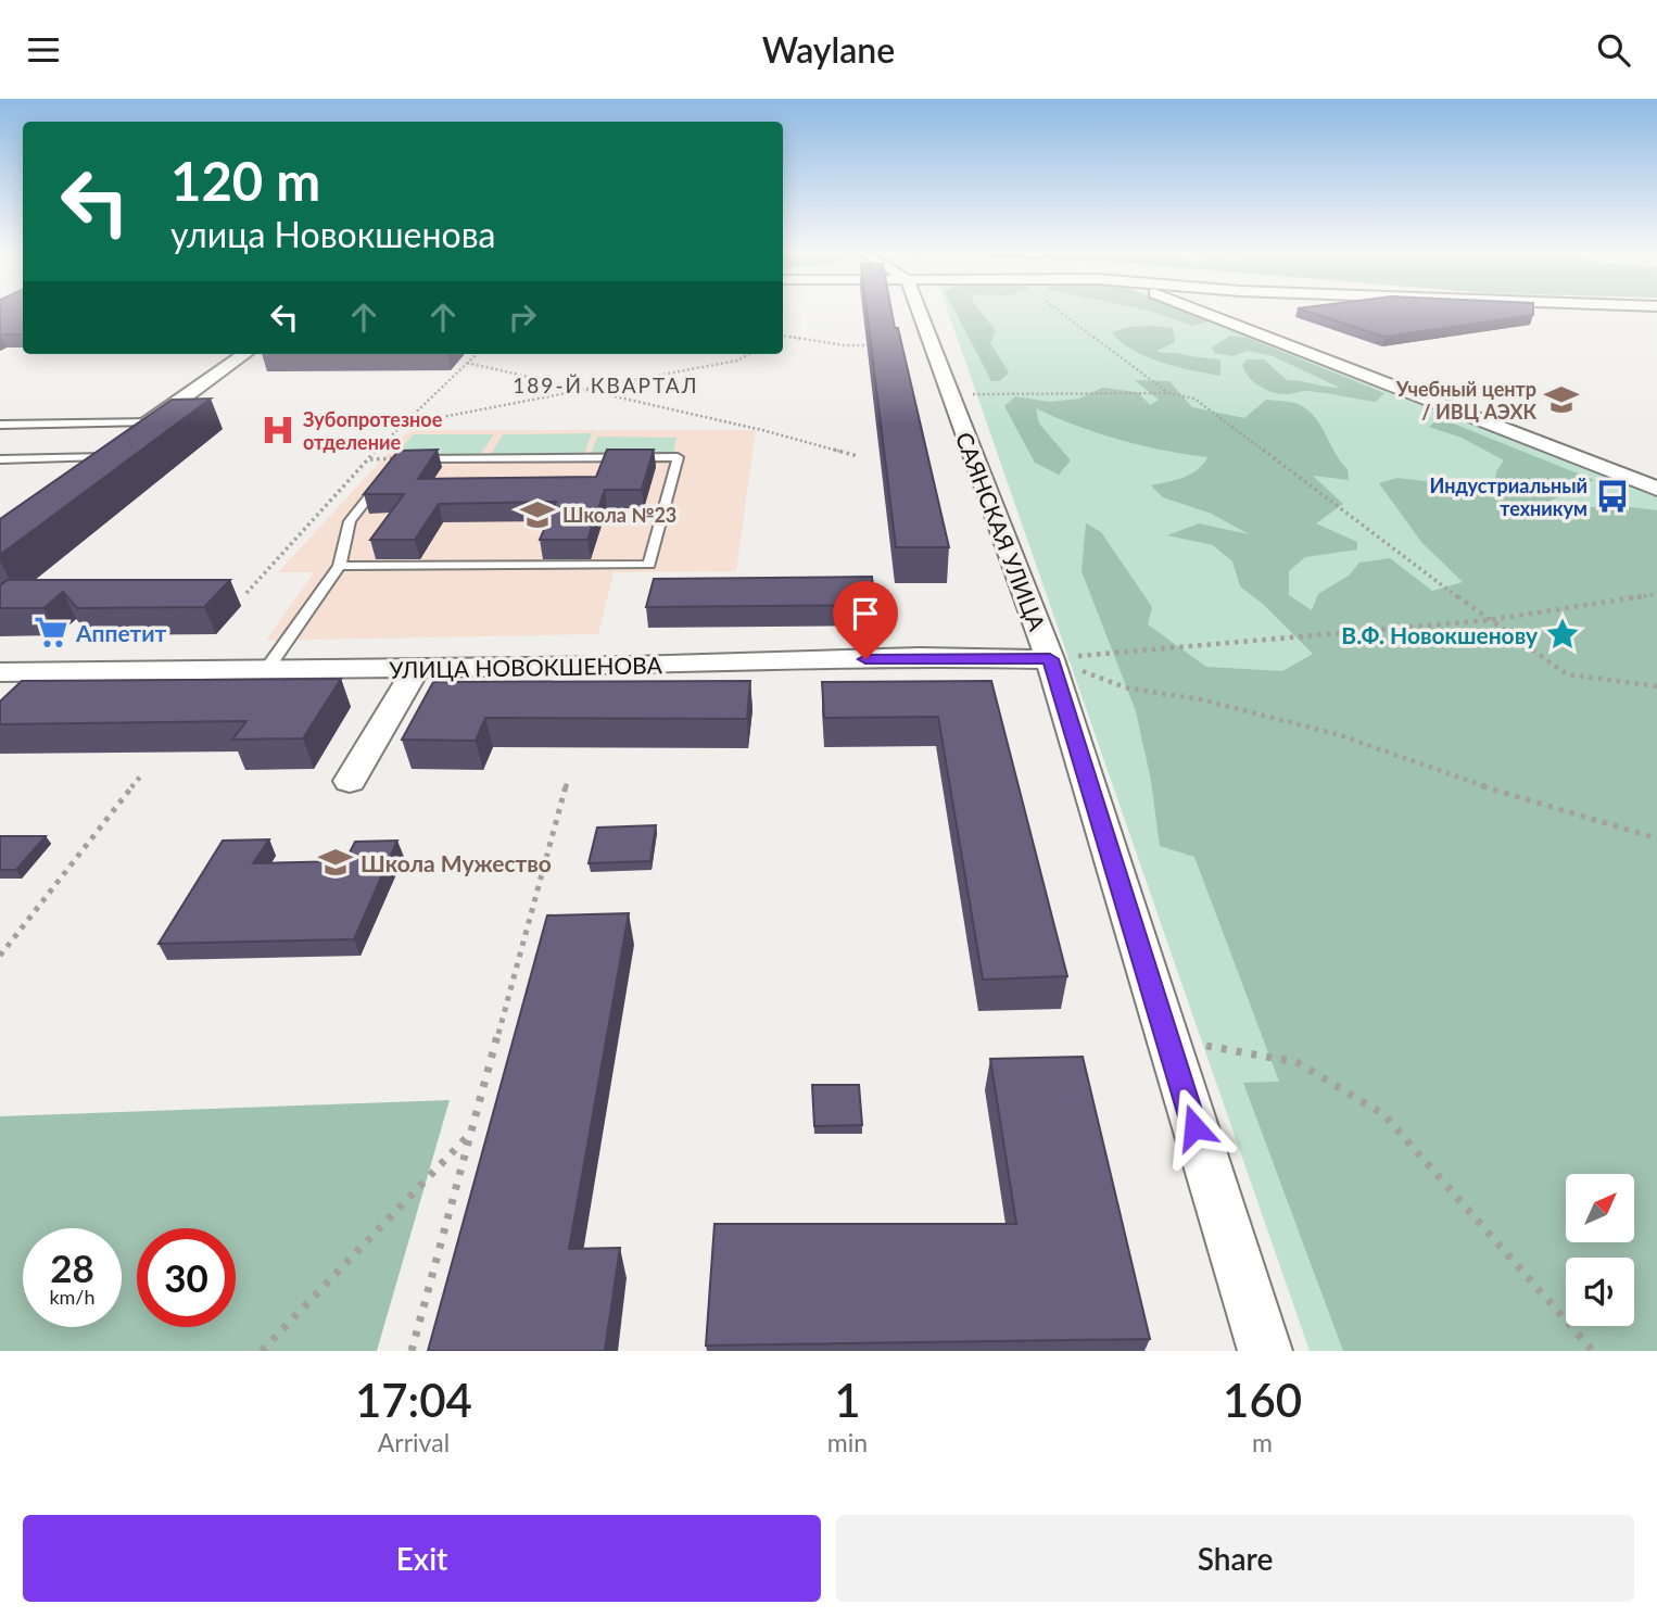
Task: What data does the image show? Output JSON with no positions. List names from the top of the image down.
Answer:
{
  "streets": {
    "street": ["САЯНСКАЯ УЛИЦА", "УЛИЦА НОВОКШЕНОВА"]
  },
  "crossings": [
    ["САЯНСКАЯ УЛИЦА", "УЛИЦА НОВОКШЕНОВА"]
  ],
  "districts": ["189-Й КВАРТАЛ"],
  "places": {
    "school or university": ["Учебный центр / ИВЦ АЭХК", "Школа №23", "Школа Мужество"],
    "hospital": ["Зубопротезное отделение"],
    "bus stop": ["Индустриальный техникум"],
    "supermarket": ["Аппетит"],
    "place": ["В.Ф. Новокшенову"]
  },
  "north": "top right",
  "page": {
    "header": "Waylane",
    "turn": ["120 m", "улица Новокшенова"],
    "speed": "28 km/h",
    "limit": "30",
    "eta": [
      "17:04",
      "Arrival",
      "1",
      "min",
      "160",
      "m"
    ],
    "buttons": ["Exit", "Share"]
  }
}
